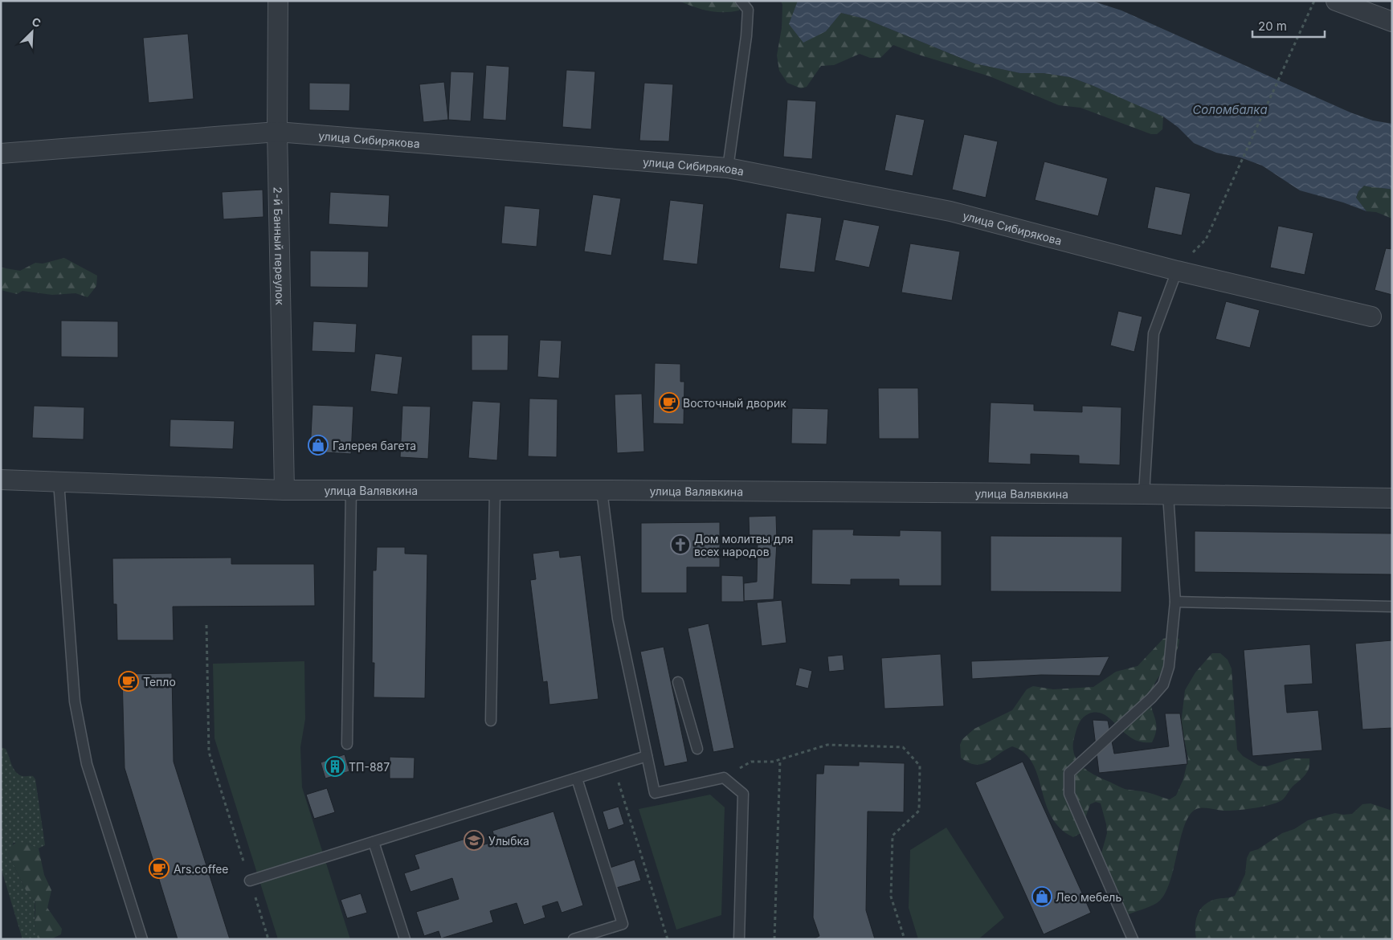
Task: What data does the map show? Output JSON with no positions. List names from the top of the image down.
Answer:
{
  "streets": {
    "street": ["улица Сибирякова", "2-й Банный переулок", "улица Валявкина"]
  },
  "crossings": [
    ["улица Сибирякова", "2-й Банный переулок"],
    ["2-й Банный переулок", "улица Валявкина"]
  ],
  "water": ["Соломбалка"],
  "places": {
    "cafe": ["Восточный дворик", "Тепло", "Ars.coffee"],
    "shop": ["Галерея багета", "Лео мебель"],
    "church": ["Дом молитвы для всех народов"],
    "building": ["ТП-887"],
    "school or university": ["Улыбка"]
  },
  "scale_bar": "20 m",
  "north": "top right"
}
